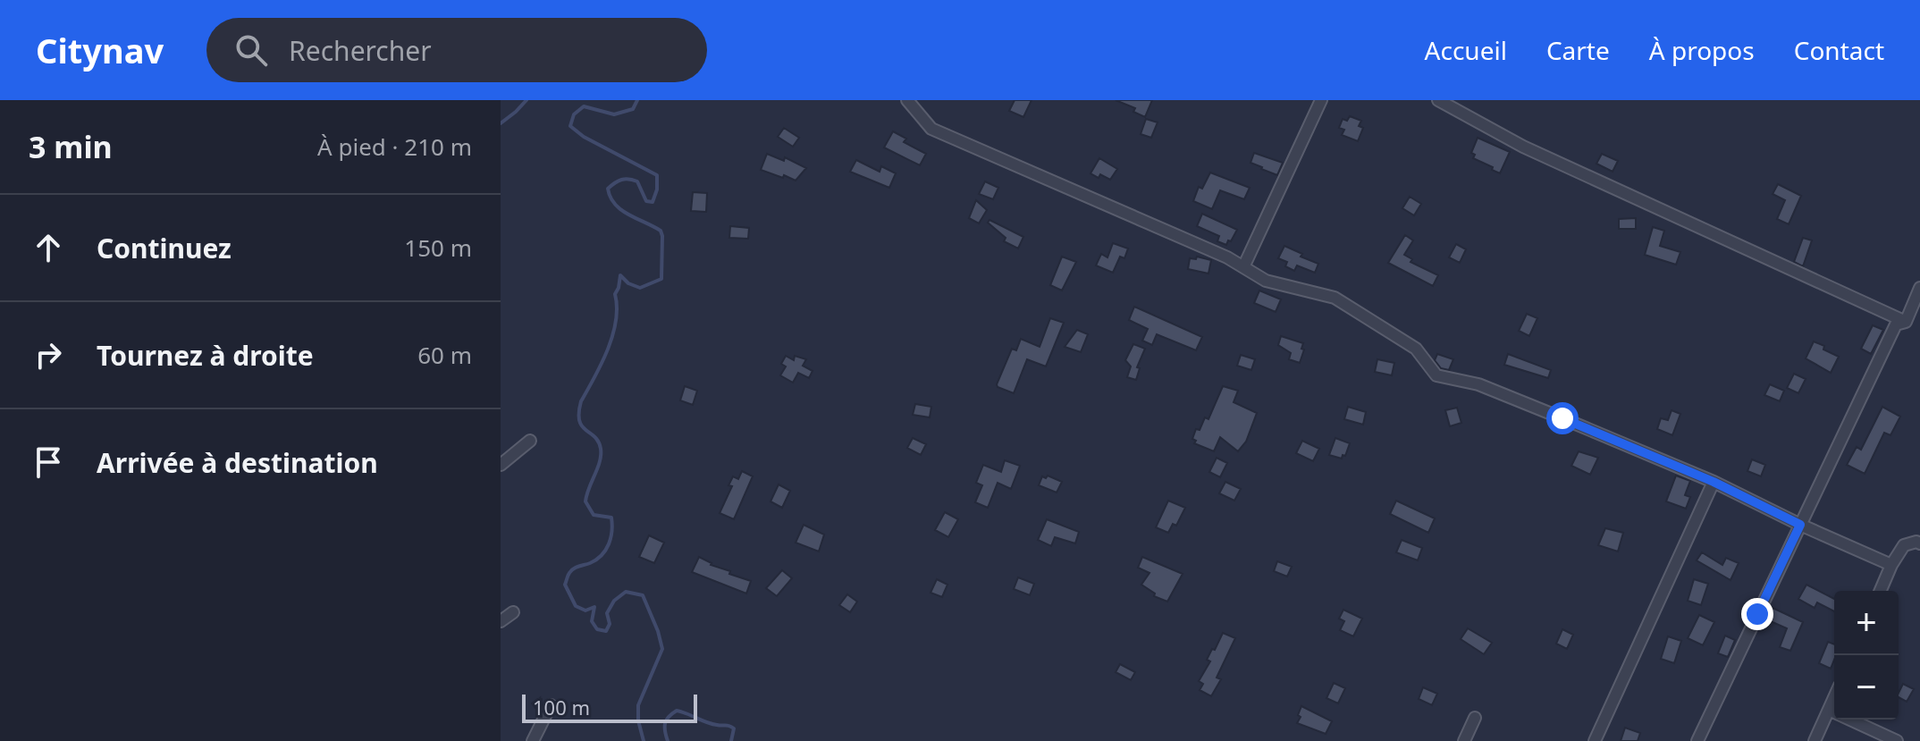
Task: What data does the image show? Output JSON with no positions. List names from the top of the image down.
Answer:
{
  "scale_bar": "100 m",
  "page": {
    "header": "Citynav",
    "search": "Rechercher",
    "nav": [
      "Accueil",
      "Carte",
      "À propos",
      "Contact"
    ],
    "heading": ["3 min", "À pied · 210 m"],
    "list": [
      ["Continuez", "150 m"],
      ["Tournez à droite", "60 m"],
      "Arrivée à destination"
    ],
    "map_buttons": ["+", "−"],
    "scale": "100 m"
  }
}
